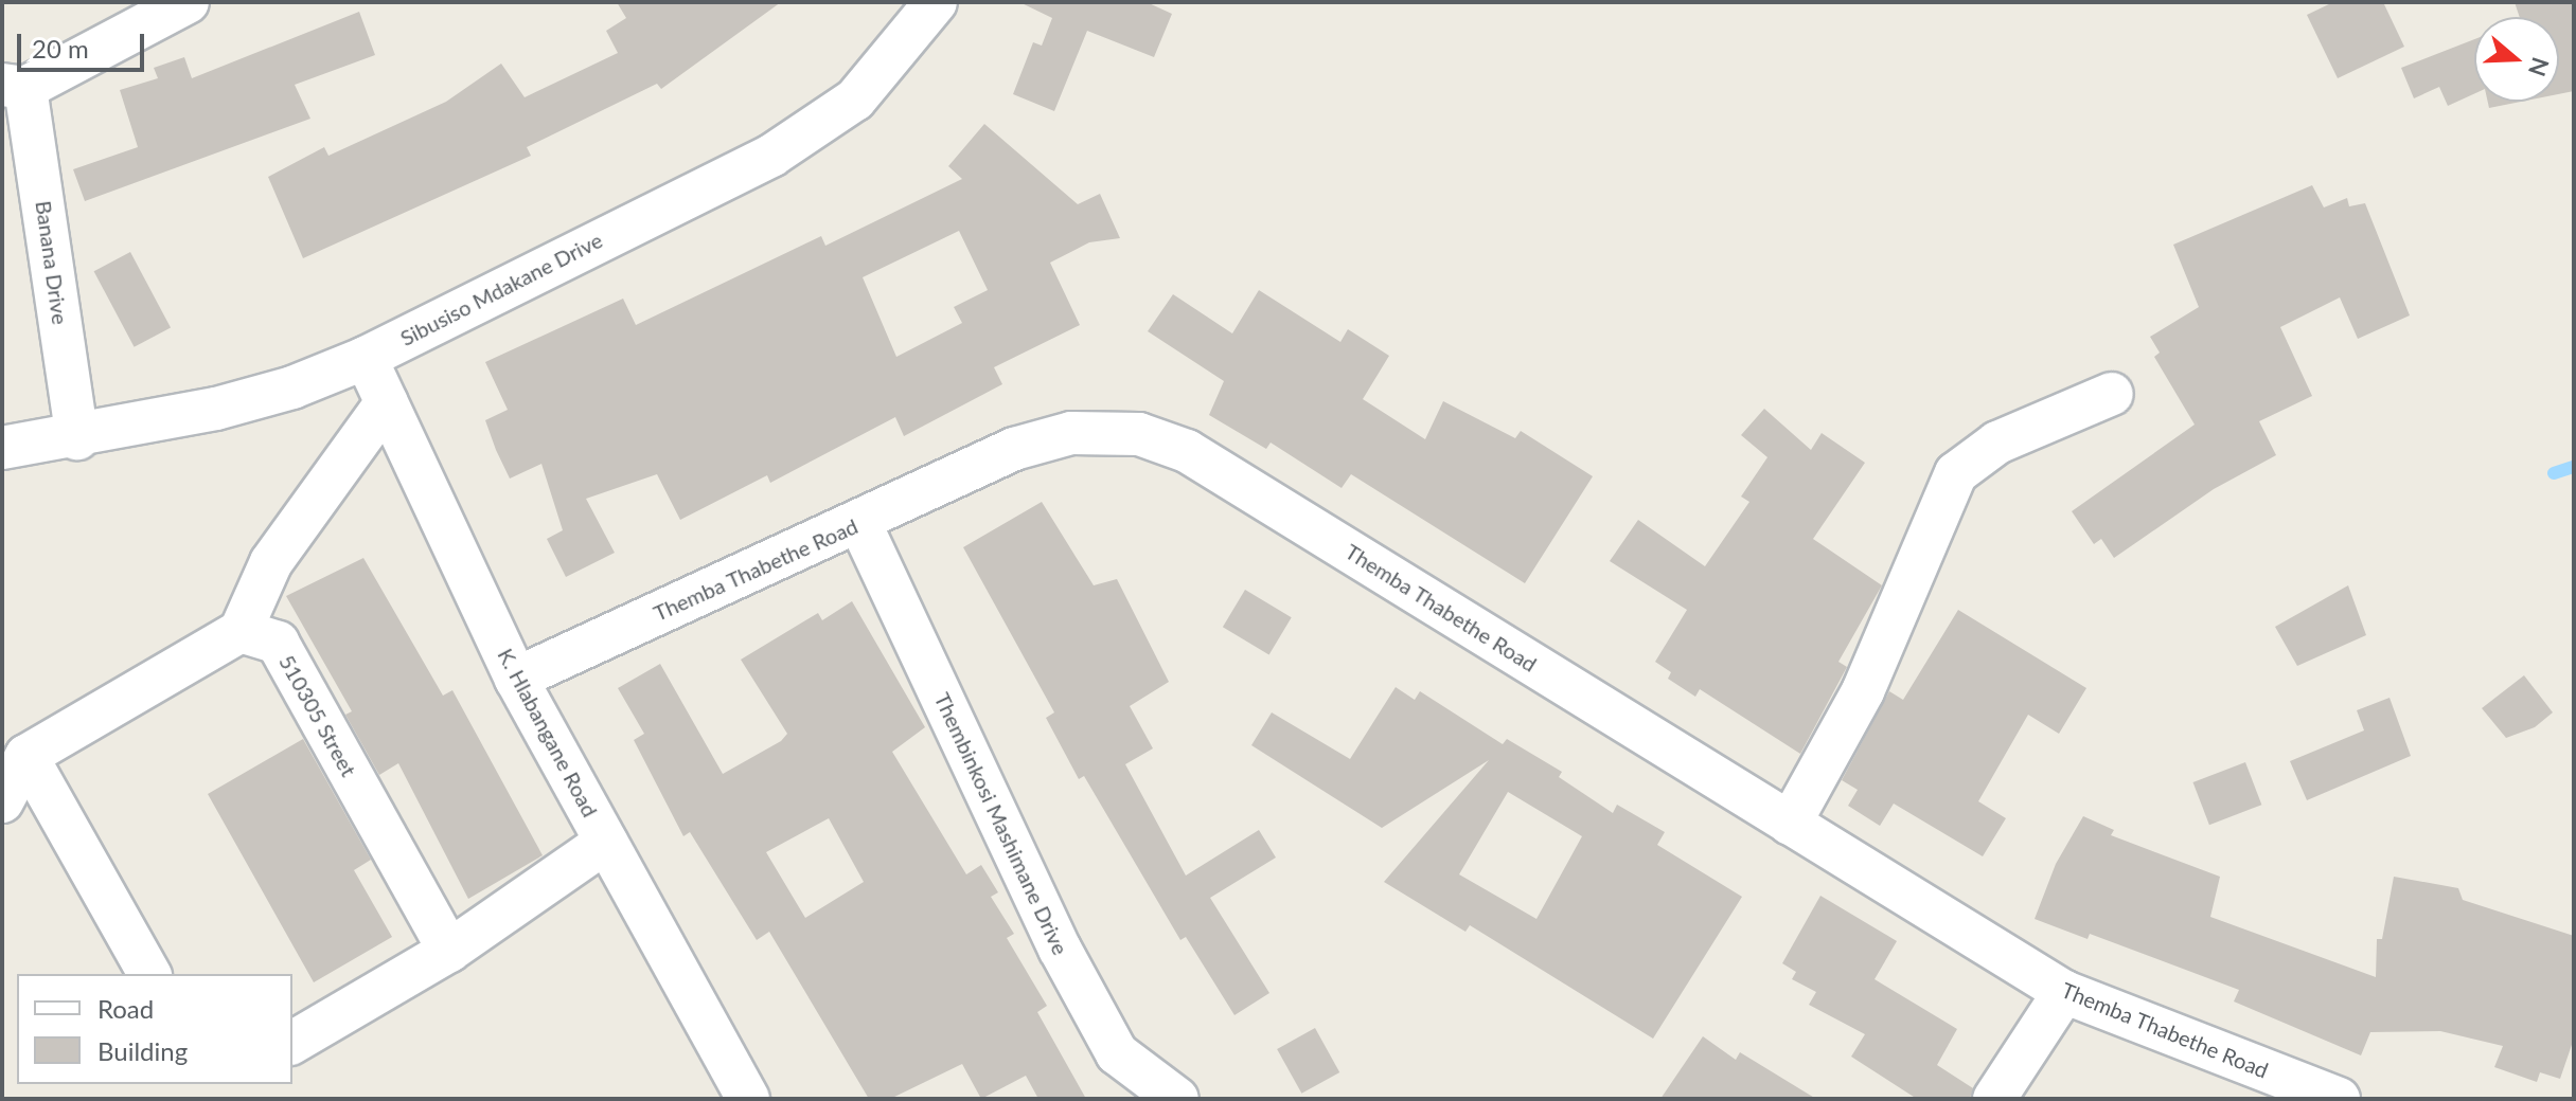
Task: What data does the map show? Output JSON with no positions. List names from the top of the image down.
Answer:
{
  "streets": {
    "street": [
      "Banana Drive",
      "Sibusiso Mdakane Drive",
      "Themba Thabethe Road",
      "510305 Street",
      "K. Hlabangane Road",
      "Thembinkosi Mashimane Drive"
    ]
  },
  "crossings": [
    ["Banana Drive", "Sibusiso Mdakane Drive"],
    ["Sibusiso Mdakane Drive", "K. Hlabangane Road"],
    ["Themba Thabethe Road", "K. Hlabangane Road"],
    ["Themba Thabethe Road", "Thembinkosi Mashimane Drive"]
  ],
  "legend": ["Road", "Building"],
  "scale_bar": "20 m",
  "north": "right"
}
